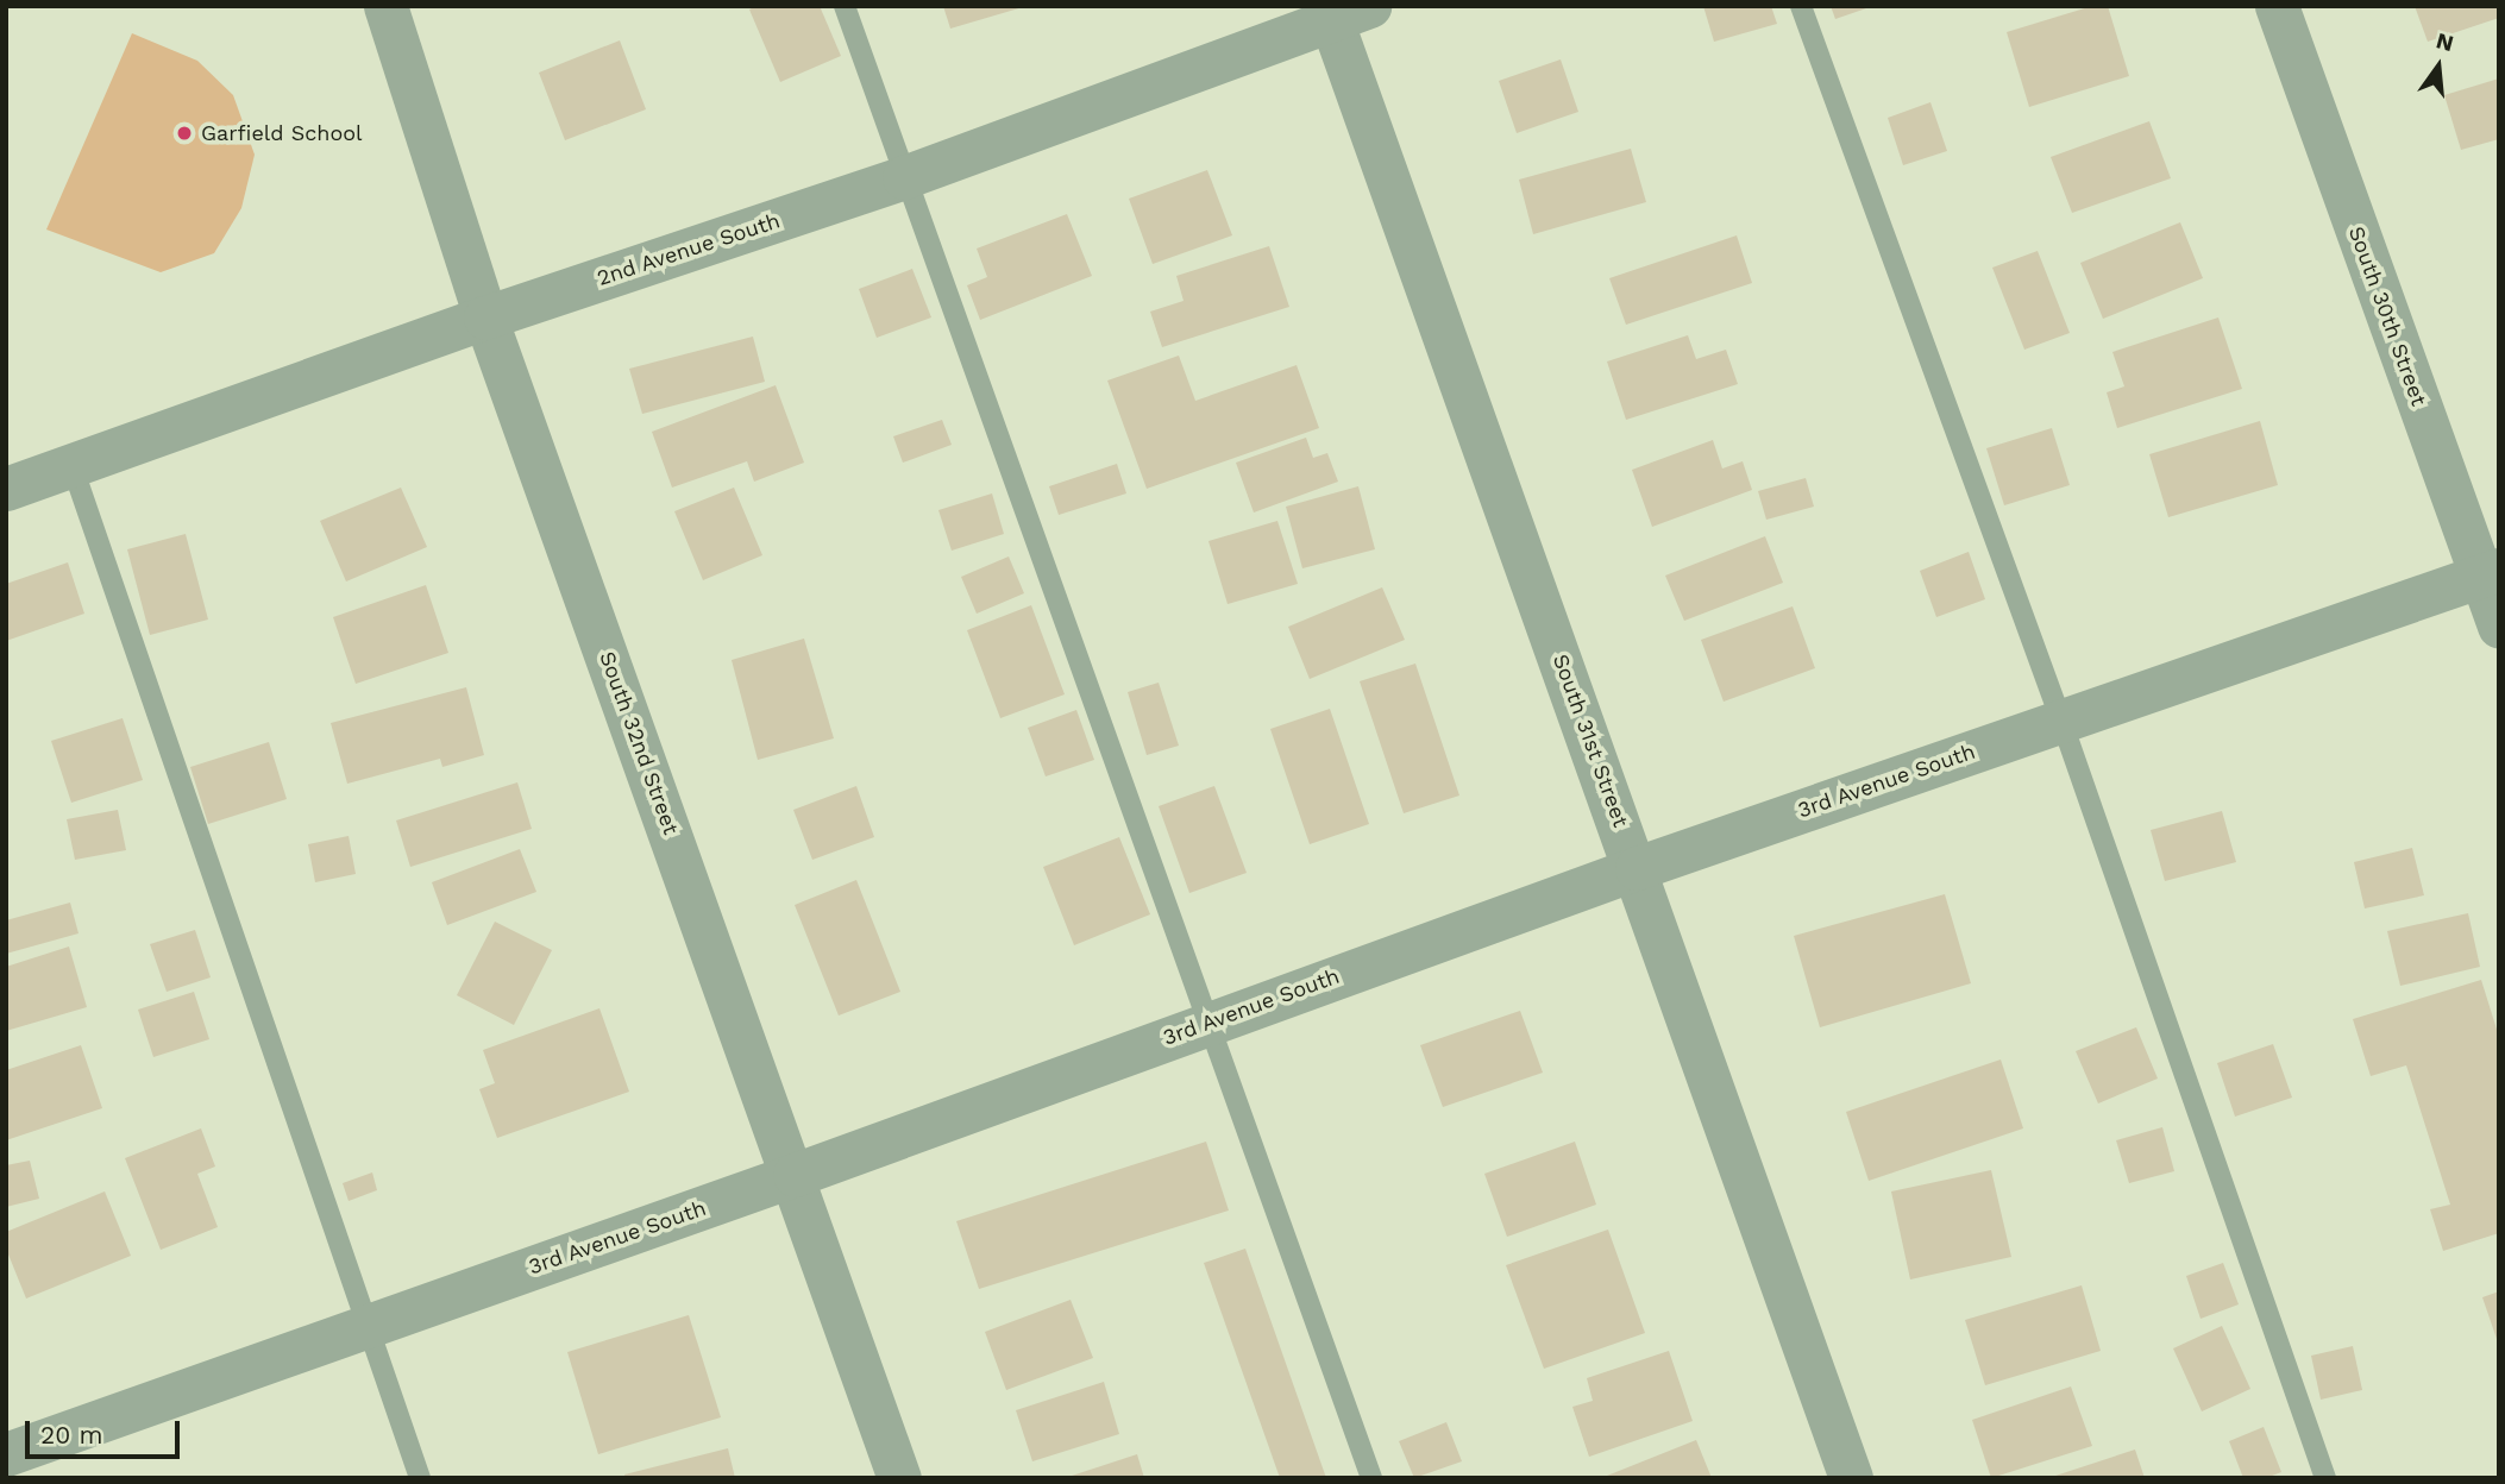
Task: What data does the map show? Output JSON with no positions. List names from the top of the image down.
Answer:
{
  "streets": {
    "street": [
      "2nd Avenue South",
      "South 30th Street",
      "South 31st Street",
      "South 32nd Street",
      "3rd Avenue South"
    ]
  },
  "crossings": [
    ["2nd Avenue South", "South 31st Street"],
    ["2nd Avenue South", "South 32nd Street"],
    ["South 30th Street", "3rd Avenue South"],
    ["South 31st Street", "3rd Avenue South"],
    ["South 32nd Street", "3rd Avenue South"]
  ],
  "places": ["Garfield School"],
  "scale_bar": "20 m",
  "north": "top"
}
